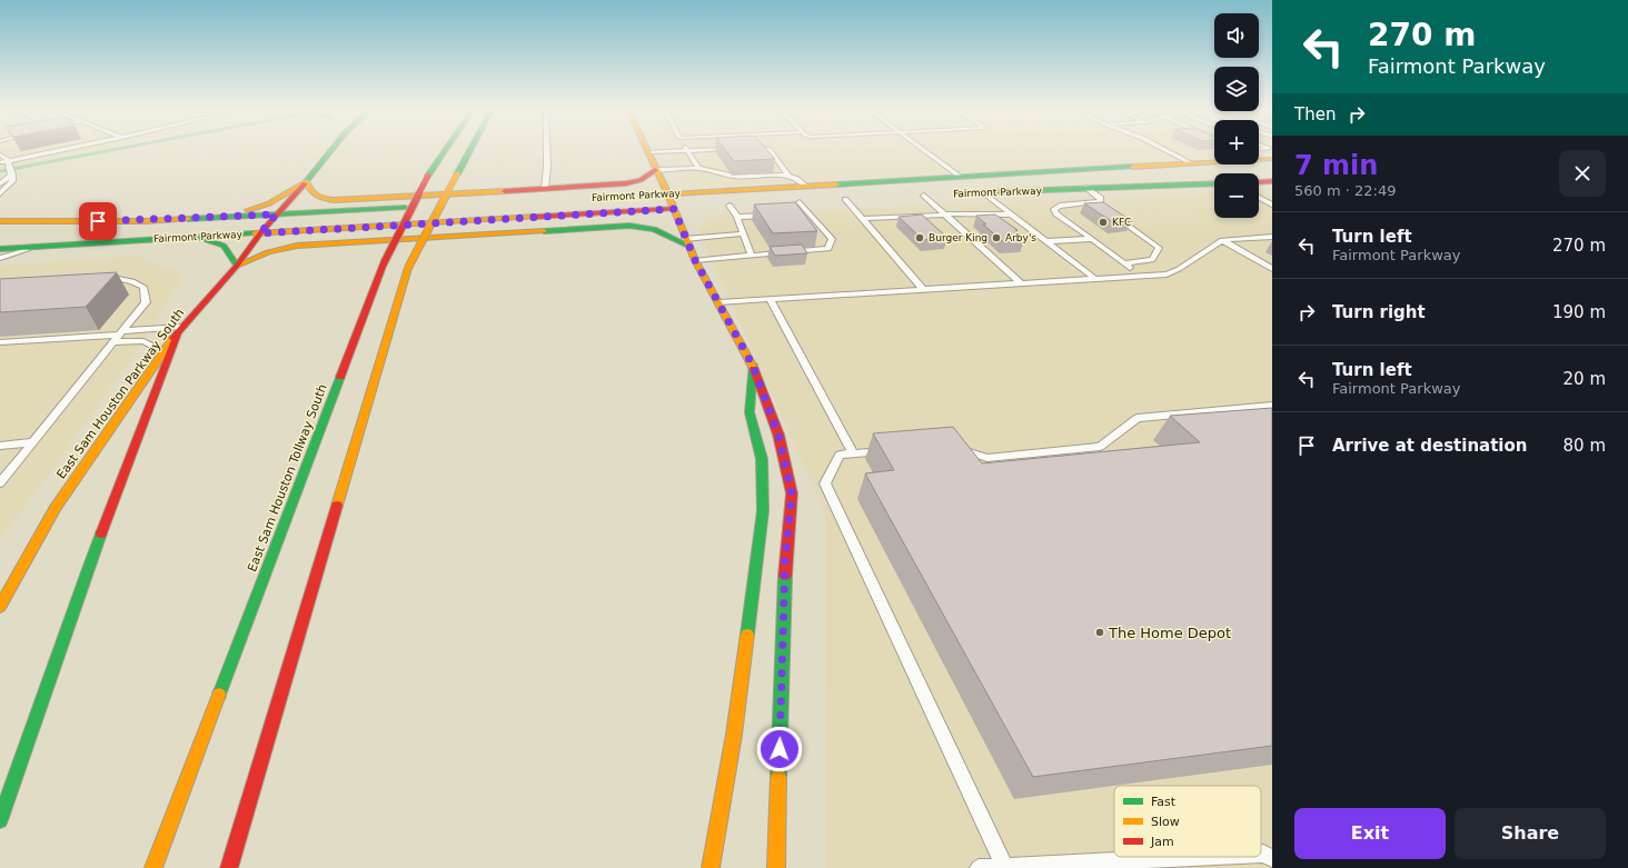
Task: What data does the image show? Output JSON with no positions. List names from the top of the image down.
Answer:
{
  "streets": {
    "main road": ["Fairmont Parkway", "East Sam Houston Parkway South", "East Sam Houston Tollway South"]
  },
  "crossings": [
    ["Fairmont Parkway", "East Sam Houston Parkway South"]
  ],
  "places": [
    "KFC",
    "Burger King",
    "Arby's",
    "The Home Depot"
  ],
  "legend": ["Fast", "Slow", "Jam"],
  "page": {
    "turn": ["270 m", "Fairmont Parkway"],
    "map_buttons": ["+", "−"],
    "then": "Then",
    "heading": ["7 min", "560 m · 22:49"],
    "list": [
      {
        "name": "Turn left",
        "note": "Fairmont Parkway",
        "value": "270 m"
      },
      {
        "name": "Turn right",
        "value": "190 m"
      },
      {
        "name": "Turn left",
        "note": "Fairmont Parkway",
        "value": "20 m"
      },
      {
        "name": "Arrive at destination",
        "value": "80 m"
      }
    ],
    "buttons": ["Exit", "Share"]
  }
}
